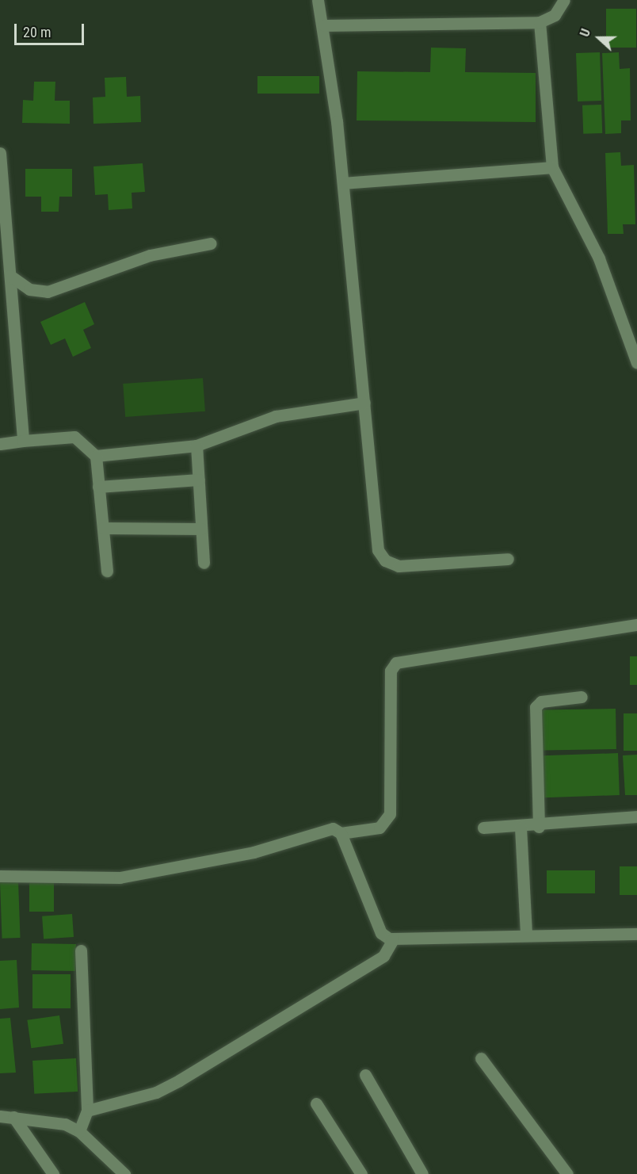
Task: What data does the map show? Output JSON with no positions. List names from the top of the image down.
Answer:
{
  "scale_bar": "20 m",
  "north": "left"
}
